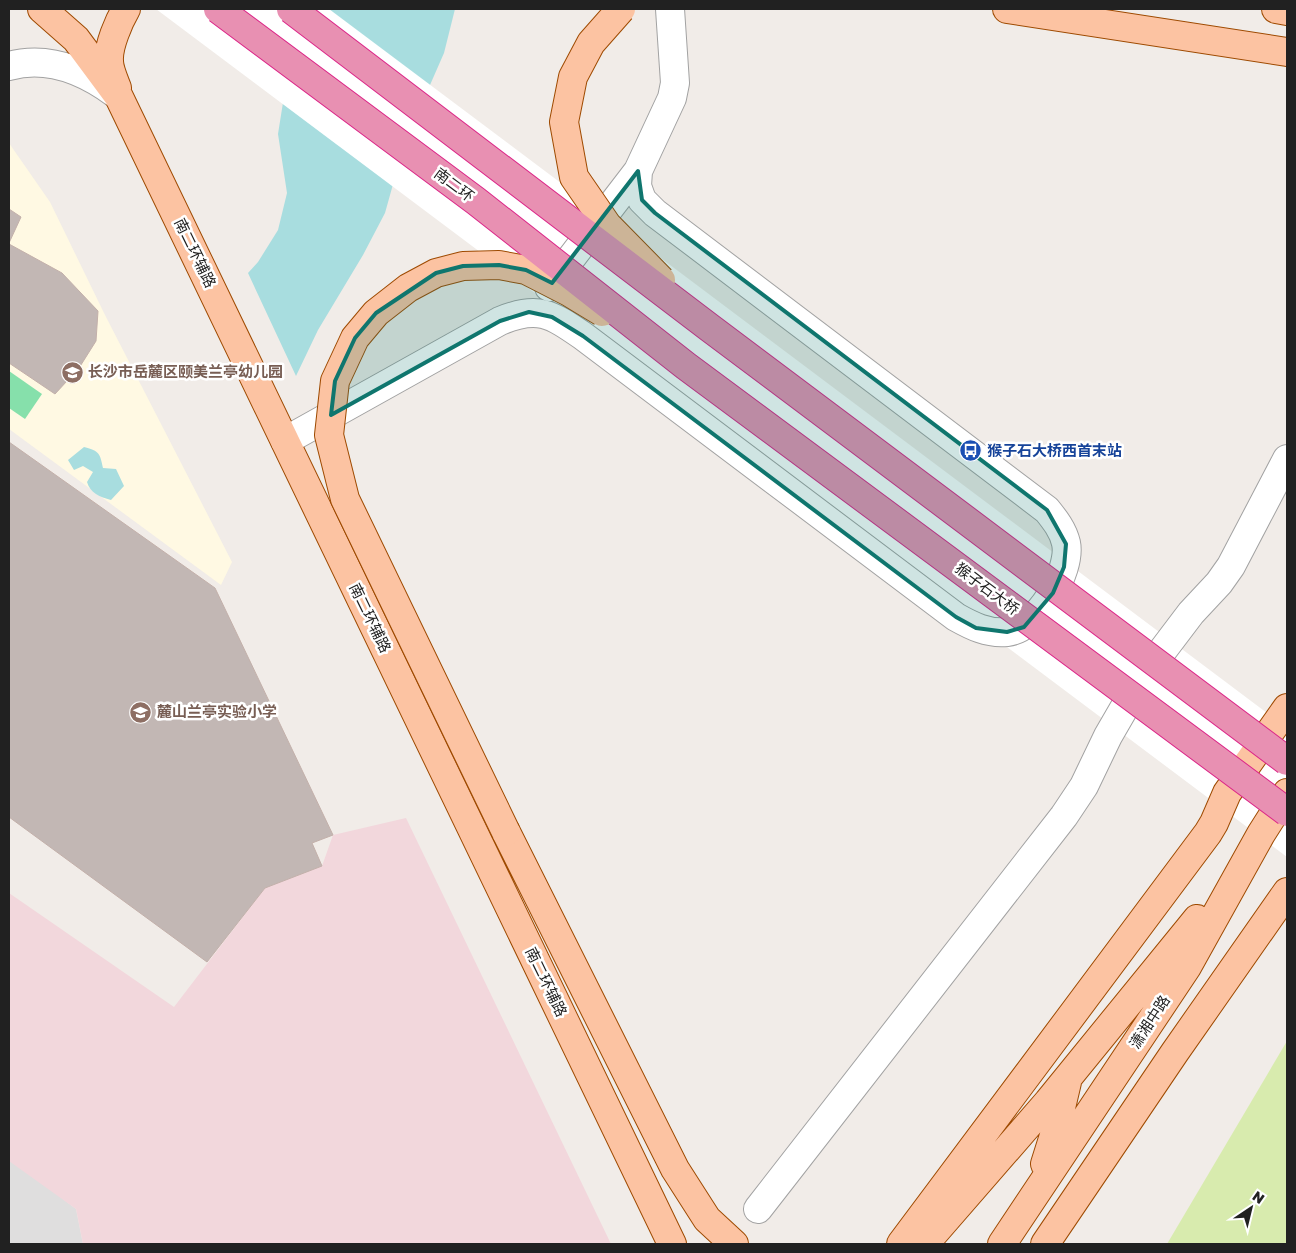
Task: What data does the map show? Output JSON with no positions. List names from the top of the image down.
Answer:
{
  "streets": {
    "highway": ["南二环", "猴子石大桥"],
    "main road": ["南二环辅路", "潇湘中路"]
  },
  "crossings": [
    ["南二环", "猴子石大桥"]
  ],
  "places": {
    "school or university": ["长沙市岳麓区颐美兰亭幼儿园", "麓山兰亭实验小学"],
    "bus stop": ["猴子石大桥西首末站"]
  },
  "north": "top right"
}
